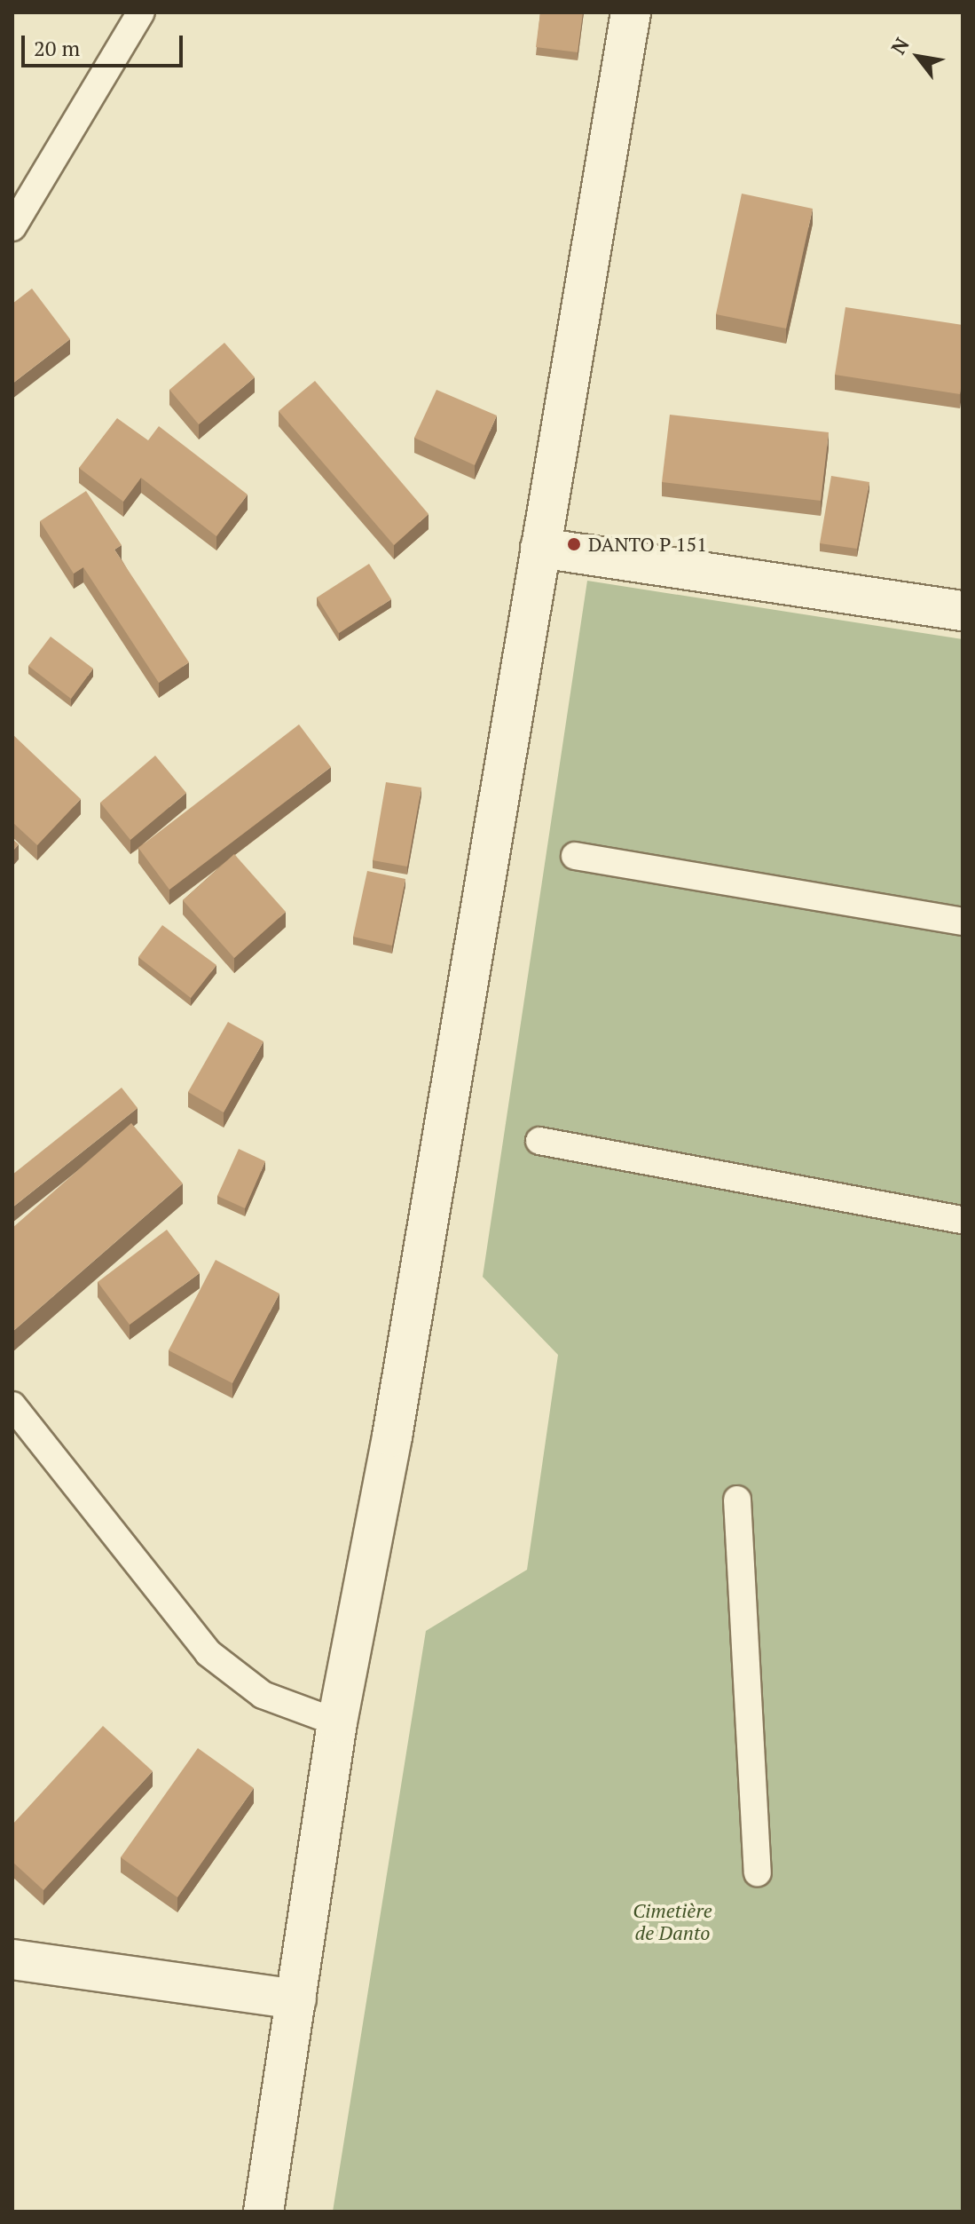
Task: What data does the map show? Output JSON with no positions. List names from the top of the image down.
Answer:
{
  "parks": ["Cimetière de Danto"],
  "places": ["DANTO P 151"],
  "scale_bar": "20 m",
  "north": "top left"
}
